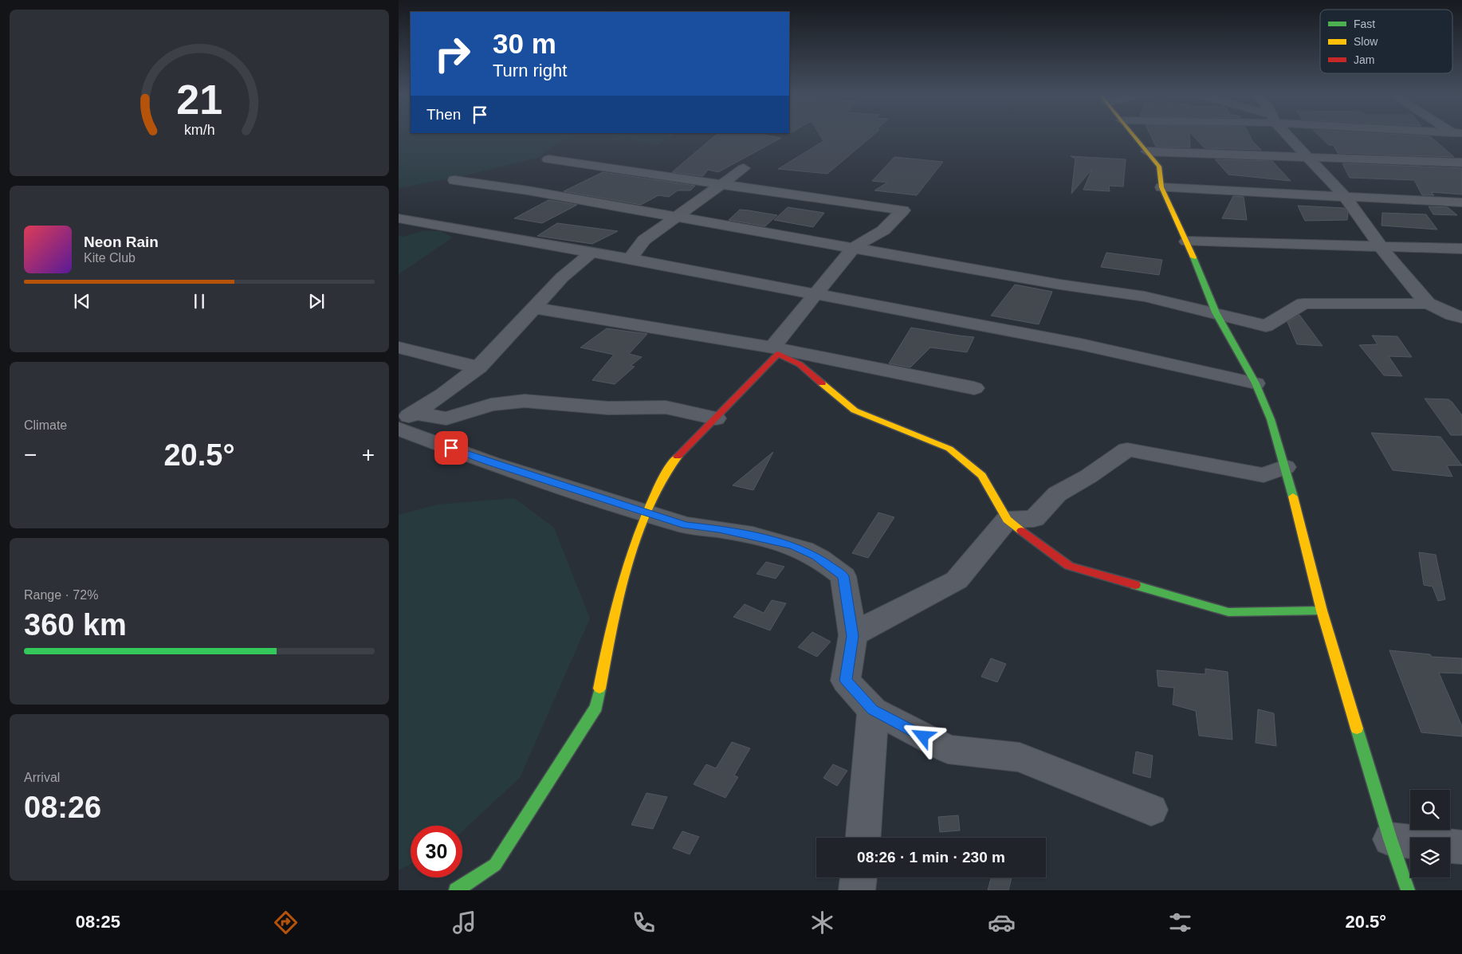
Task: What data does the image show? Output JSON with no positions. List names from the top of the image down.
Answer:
{
  "legend": ["Fast", "Slow", "Jam"],
  "page": {
    "turn": ["30 m", "Turn right"],
    "then": "Then",
    "song": ["Neon Rain", "Kite Club"],
    "tile": [
      "Climate",
      ["Range · 72%", "360 km"],
      ["Arrival", "08:26"]
    ],
    "heat": ["−", "20.5°", "+"],
    "limit": "30",
    "trip": "08:26 · 1 min · 230 m",
    "tabs": ["08:25", "20.5°"],
    "gauge": ["21", "km/h"]
  }
}
